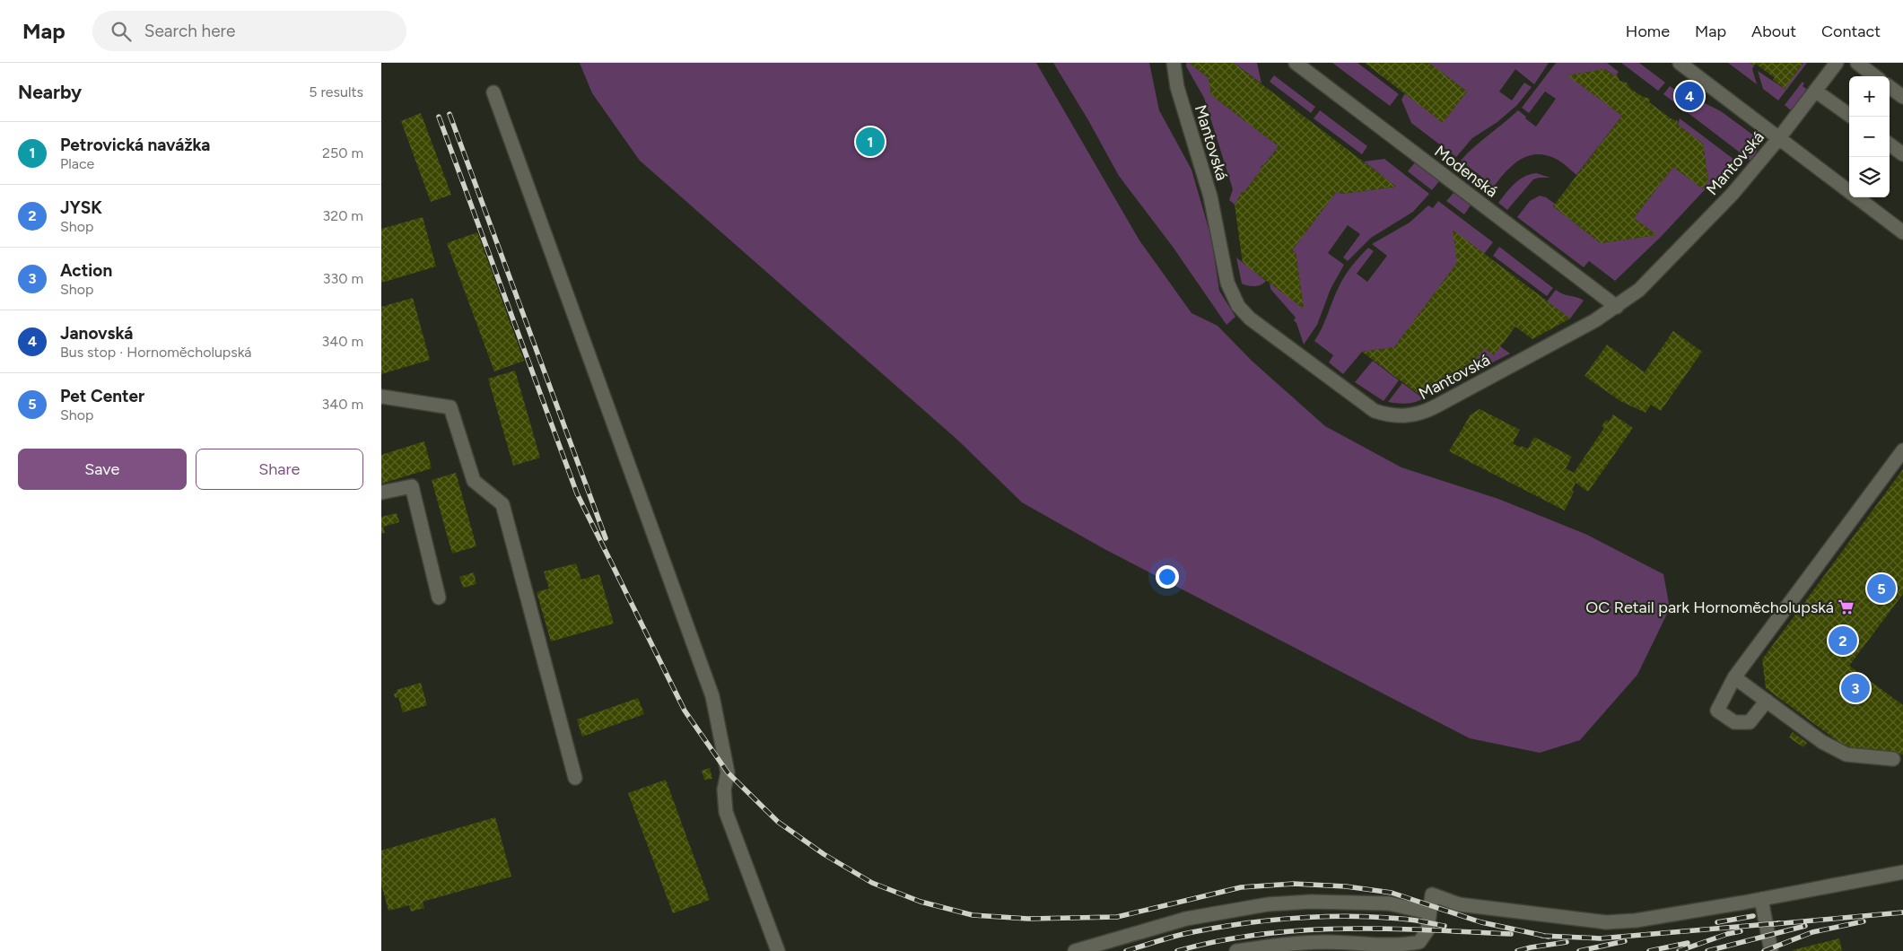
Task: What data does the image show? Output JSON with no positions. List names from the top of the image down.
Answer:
{
  "streets": {
    "street": ["Mantovská", "Modenská"]
  },
  "crossings": [
    ["Mantovská", "Modenská"]
  ],
  "places": {
    "supermarket": ["OC Retail park Hornoměcholupská"]
  },
  "page": {
    "header": "Map",
    "search": "Search here",
    "nav": [
      "Home",
      "Map",
      "About",
      "Contact"
    ],
    "heading": ["Nearby", "5 results"],
    "map_buttons": ["+", "−"],
    "pins": [
      "4",
      "1",
      "5",
      "2",
      "3"
    ],
    "list": [
      {
        "mark": "1",
        "name": "Petrovická navážka",
        "note": "Place",
        "value": "250 m"
      },
      {
        "mark": "2",
        "name": "JYSK",
        "note": "Shop",
        "value": "320 m"
      },
      {
        "mark": "3",
        "name": "Action",
        "note": "Shop",
        "value": "330 m"
      },
      {
        "mark": "4",
        "name": "Janovská",
        "note": "Bus stop · Hornoměcholupská",
        "value": "340 m"
      },
      {
        "mark": "5",
        "name": "Pet Center",
        "note": "Shop",
        "value": "340 m"
      }
    ],
    "buttons": ["Save", "Share"]
  }
}
